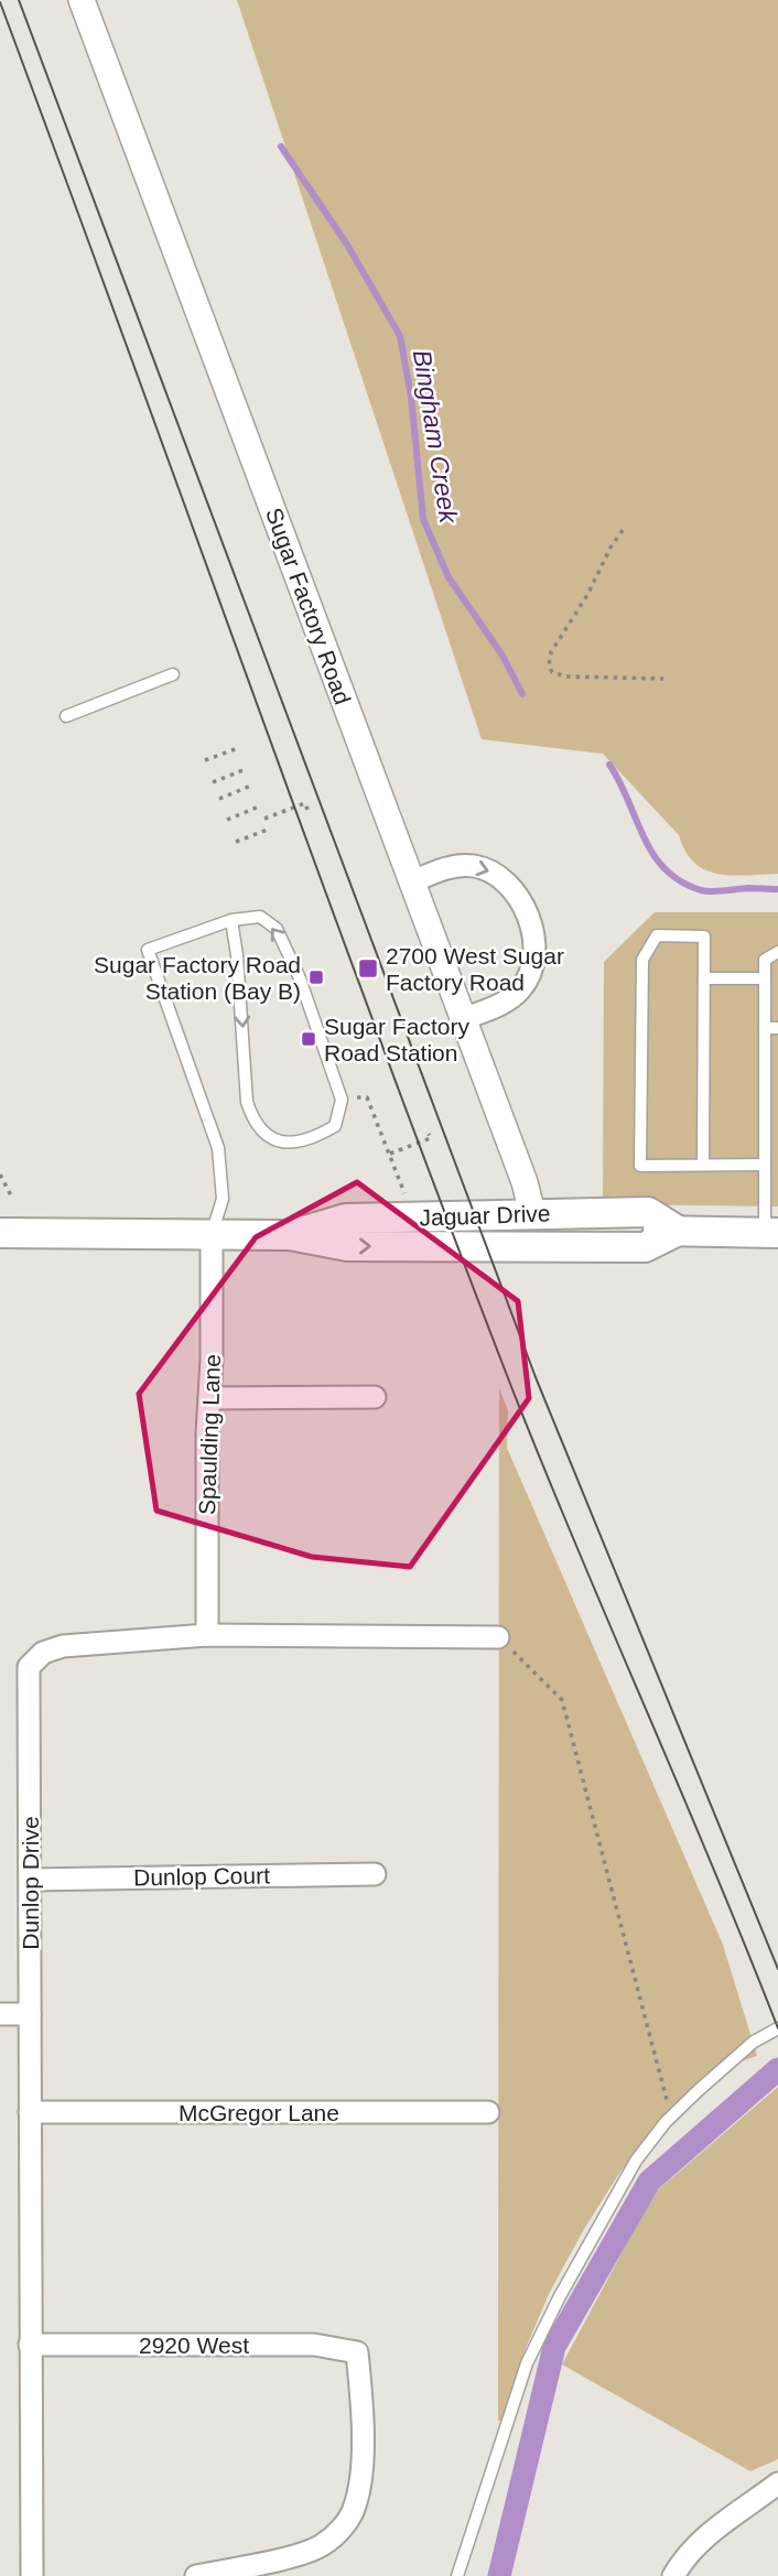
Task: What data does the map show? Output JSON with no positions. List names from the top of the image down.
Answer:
{
  "streets": {
    "main road": ["Jaguar Drive"],
    "street": [
      "Sugar Factory Road",
      "Spaulding Lane",
      "Dunlop Court",
      "Dunlop Drive",
      "McGregor Lane",
      "2920 West"
    ]
  },
  "crossings": [
    ["Sugar Factory Road", "Jaguar Drive"],
    ["Jaguar Drive", "Spaulding Lane"],
    ["Spaulding Lane", "Dunlop Drive"],
    ["Dunlop Court", "Dunlop Drive"],
    ["Dunlop Drive", "McGregor Lane"],
    ["Dunlop Drive", "2920 West"]
  ],
  "water": ["Bingham Creek"],
  "places": {
    "transit": ["2700 West Sugar Factory Road", "Sugar Factory Road Station (Bay B)", "Sugar Factory Road Station"]
  }
}
